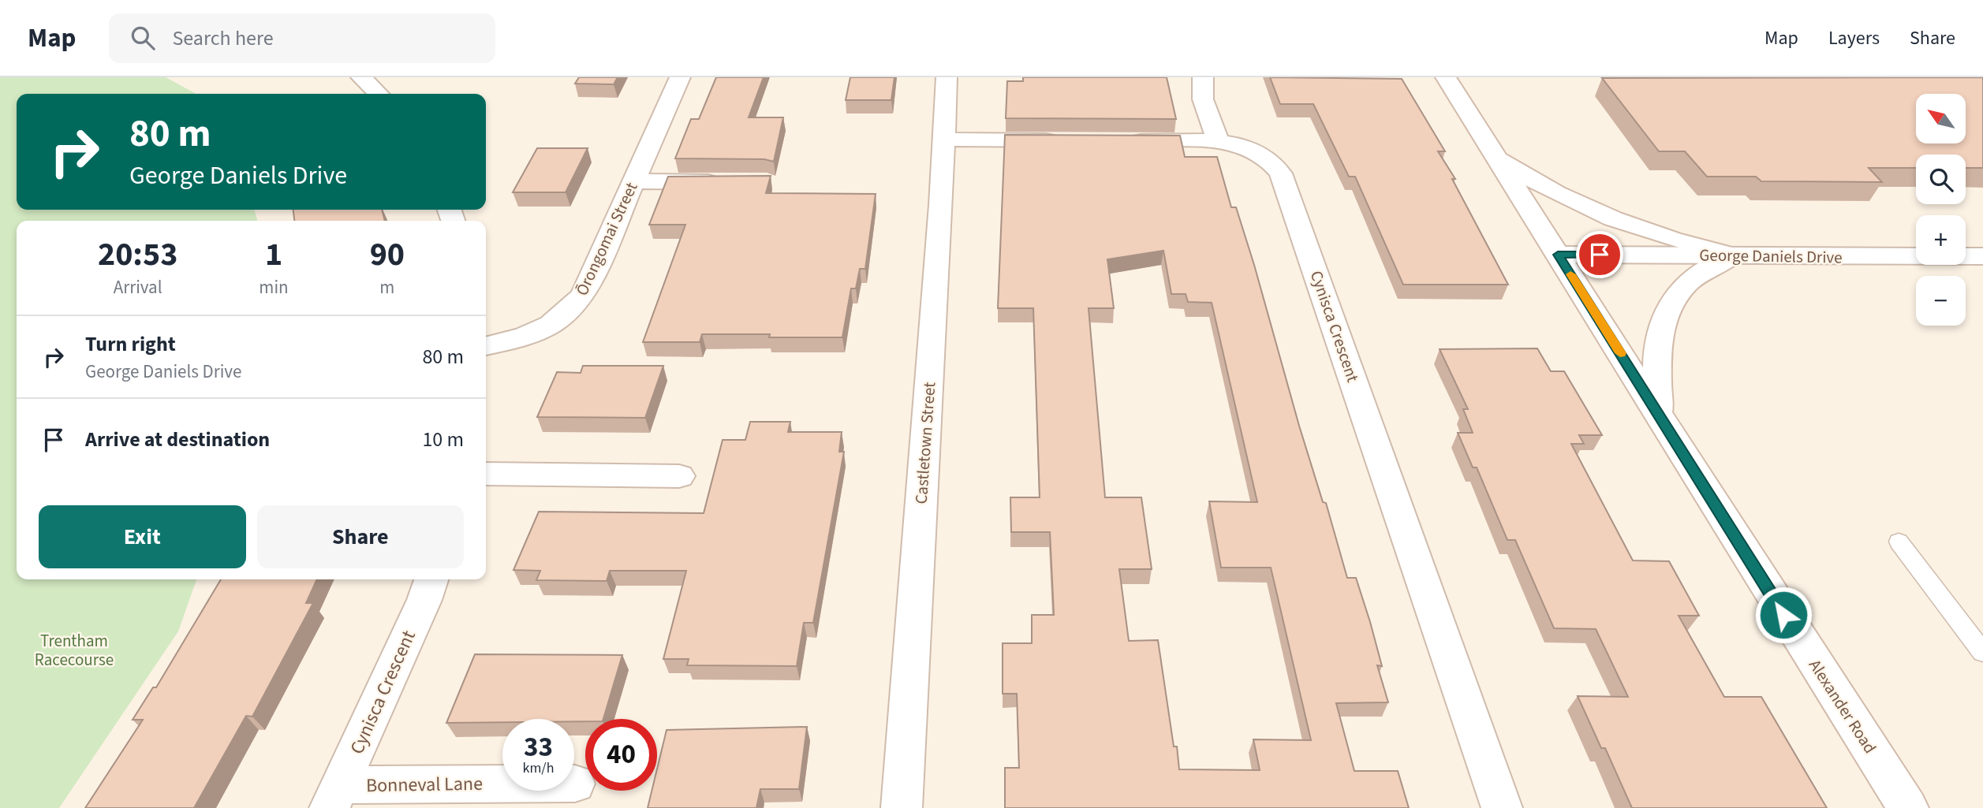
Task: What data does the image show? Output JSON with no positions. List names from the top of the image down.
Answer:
{
  "streets": {
    "street": [
      "Ōrongomai Street",
      "George Daniels Drive",
      "Cynisca Crescent",
      "Castletown Street",
      "Alexander Road",
      "Bonneval Lane"
    ]
  },
  "crossings": [
    ["George Daniels Drive", "Alexander Road"],
    ["Cynisca Crescent", "Bonneval Lane"]
  ],
  "parks": ["Trentham Racecourse"],
  "north": "top left",
  "page": {
    "header": "Map",
    "search": "Search here",
    "nav": ["Map", "Layers", "Share"],
    "map_buttons": ["+", "−"],
    "turn": ["80 m", "George Daniels Drive"],
    "eta": [
      "20:53",
      "Arrival",
      "1",
      "min",
      "90",
      "m"
    ],
    "list": [
      {
        "name": "Turn right",
        "note": "George Daniels Drive",
        "value": "80 m"
      },
      {
        "name": "Arrive at destination",
        "value": "10 m"
      }
    ],
    "buttons": ["Exit", "Share"],
    "speed": "33 km/h",
    "limit": "40"
  }
}
